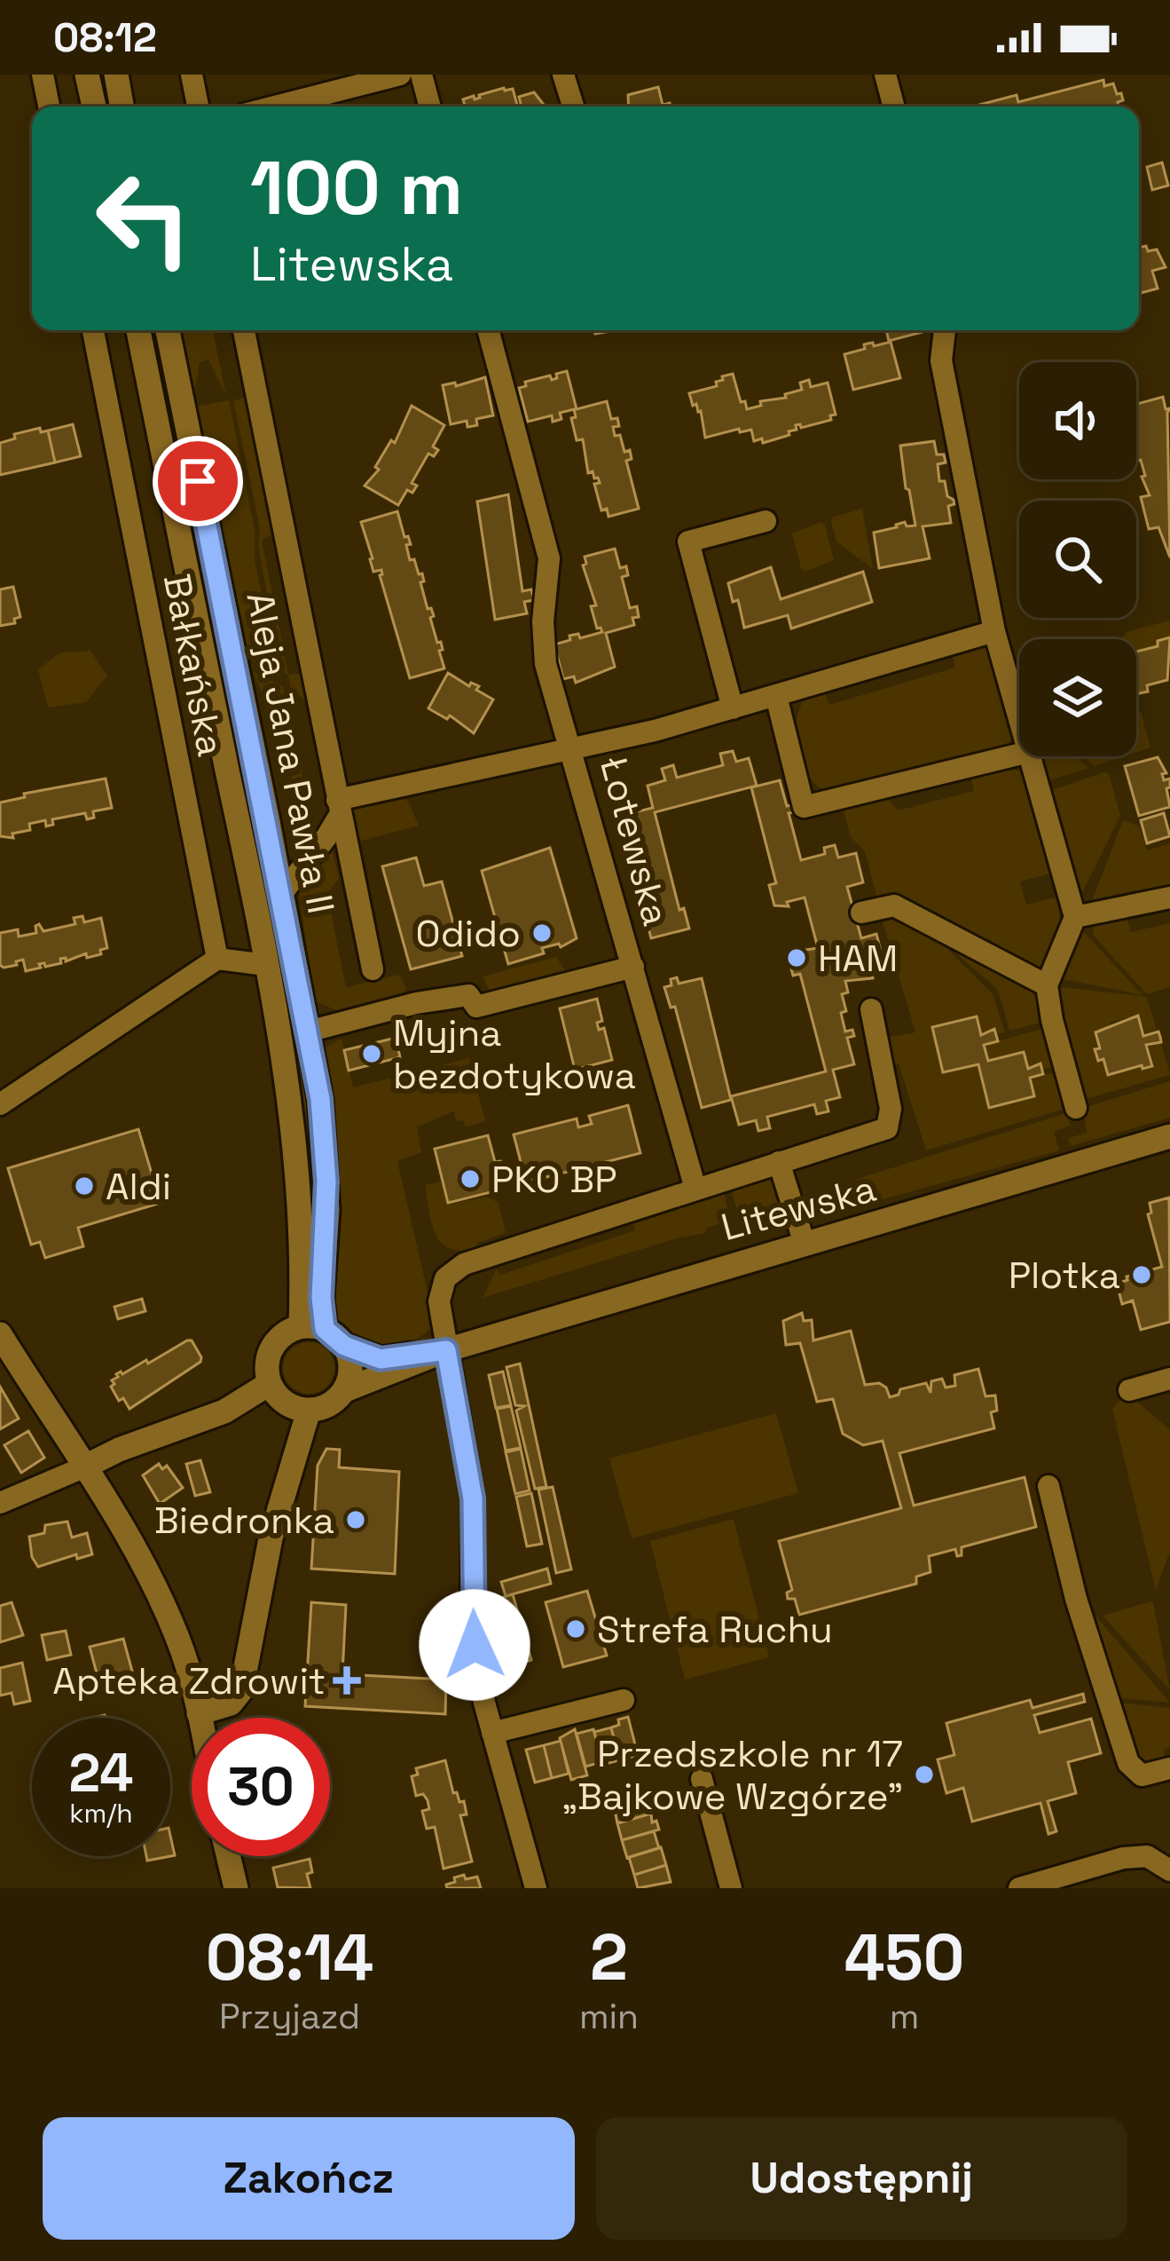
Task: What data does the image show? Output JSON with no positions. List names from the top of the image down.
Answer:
{
  "streets": {
    "street": [
      "Bałkańska",
      "Aleja Jana Pawła II",
      "Łotewska",
      "Litewska"
    ]
  },
  "crossings": [
    ["Aleja Jana Pawła II", "Łotewska"],
    ["Aleja Jana Pawła II", "Litewska"]
  ],
  "places": {
    "other": [
      "Odido",
      "HAM",
      "Myjna bezdotykowa",
      "PKO BP",
      "Aldi",
      "Plotka",
      "Biedronka",
      "Strefa Ruchu",
      "Przedszkole nr 17 „Bajkowe Wzgórze”"
    ],
    "health": ["Apteka Zdrowit"]
  },
  "page": {
    "status": "08:12",
    "turn": ["100 m", "Litewska"],
    "speed": "24 km/h",
    "limit": "30",
    "eta": [
      "08:14",
      "Przyjazd",
      "2",
      "min",
      "450",
      "m"
    ],
    "buttons": ["Zakończ", "Udostępnij"]
  }
}
